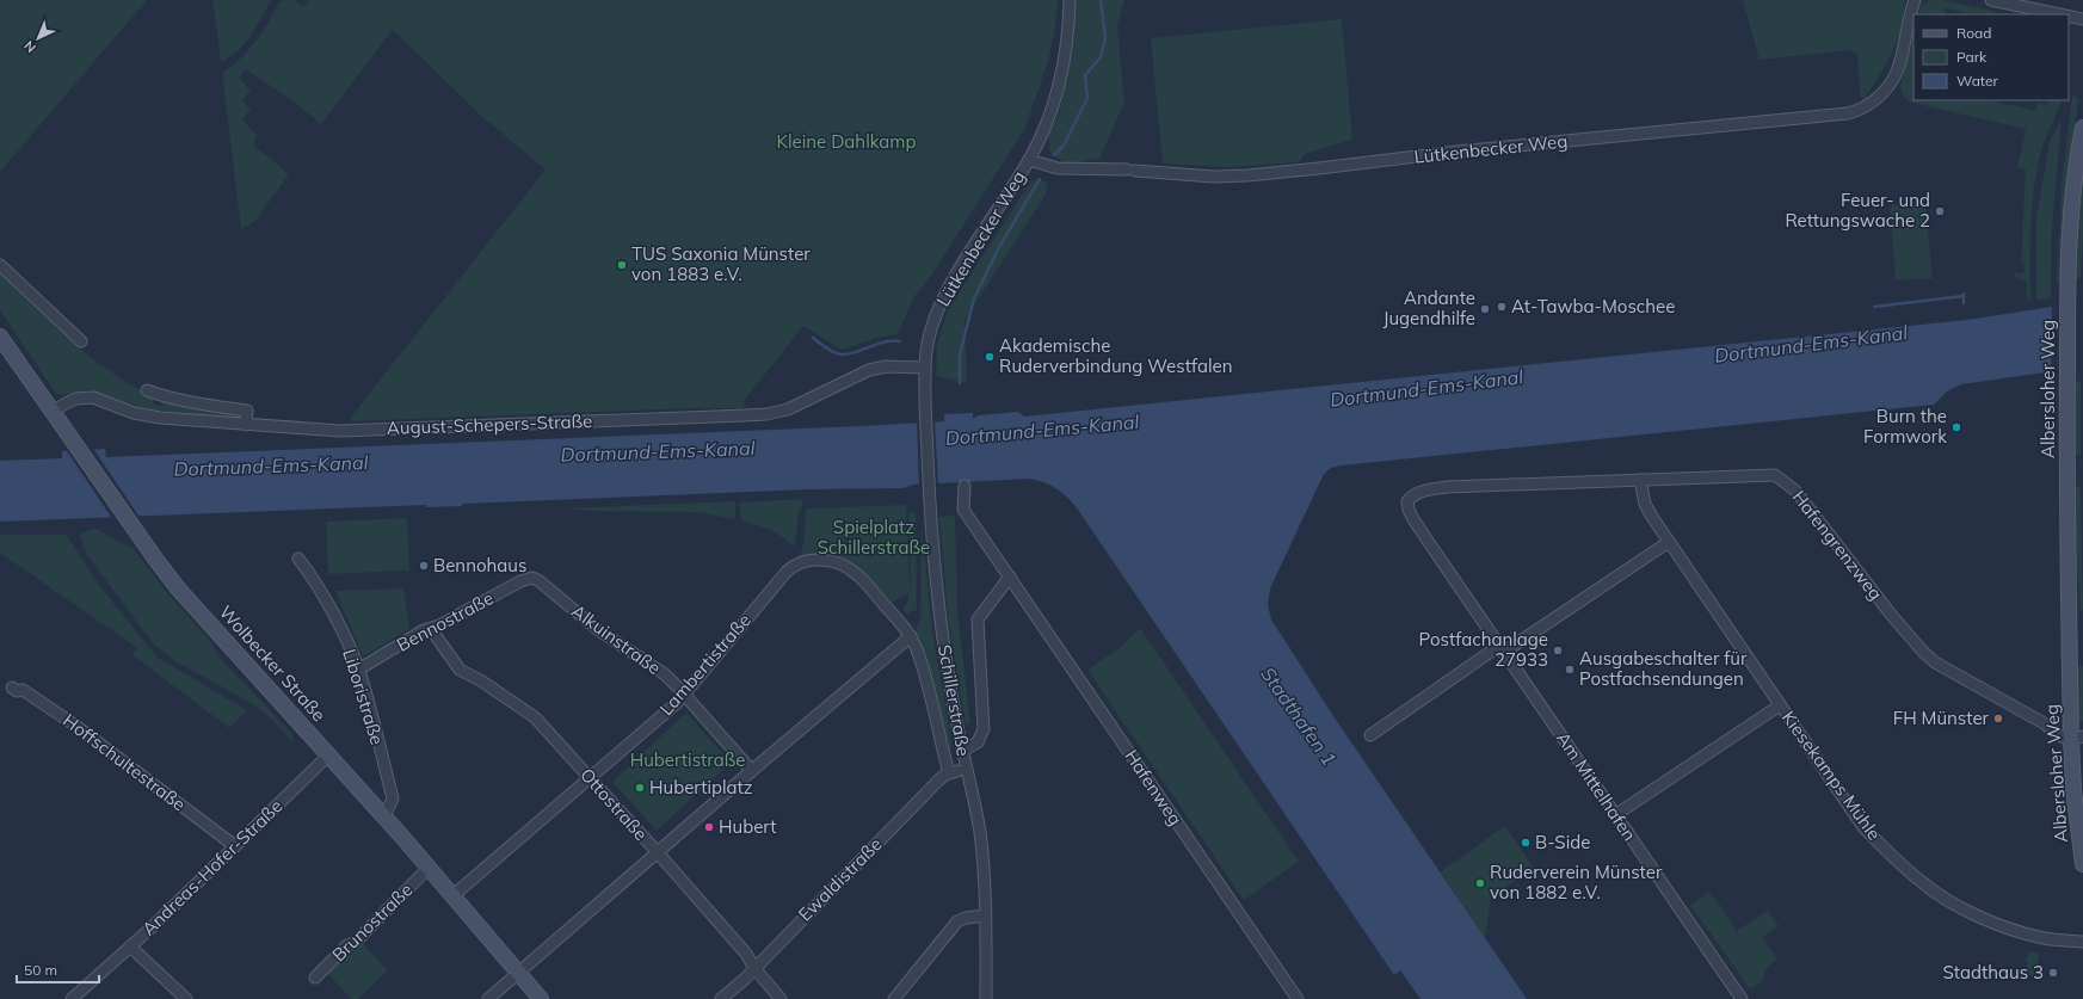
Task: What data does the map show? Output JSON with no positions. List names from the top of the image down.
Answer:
{
  "streets": {
    "main road": ["Albersloher Weg", "Wolbecker Straße"],
    "street": [
      "Lütkenbecker Weg",
      "August-Schepers-Straße",
      "Hafengrenzweg",
      "Bennostraße",
      "Alkuinstraße",
      "Lambertistraße",
      "Liboristraße",
      "Schillerstraße",
      "Hoffschultestraße",
      "Kiesekamps Mühle",
      "Am Mittelhafen",
      "Hafenweg",
      "Ottostraße",
      "Andreas-Hofer-Straße",
      "Ewaldistraße",
      "Brunostraße"
    ]
  },
  "crossings": [
    ["Lütkenbecker Weg", "August-Schepers-Straße"],
    ["Lütkenbecker Weg", "Schillerstraße"],
    ["Albersloher Weg", "Hafengrenzweg"],
    ["August-Schepers-Straße", "Wolbecker Straße"],
    ["Hafengrenzweg", "Kiesekamps Mühle"],
    ["Hafengrenzweg", "Am Mittelhafen"],
    ["Bennostraße", "Alkuinstraße"],
    ["Bennostraße", "Liboristraße"],
    ["Bennostraße", "Ottostraße"],
    ["Alkuinstraße", "Lambertistraße"],
    ["Wolbecker Straße", "Lambertistraße"],
    ["Wolbecker Straße", "Liboristraße"],
    ["Wolbecker Straße", "Andreas-Hofer-Straße"],
    ["Wolbecker Straße", "Brunostraße"],
    ["Lambertistraße", "Schillerstraße"],
    ["Lambertistraße", "Ottostraße"],
    ["Schillerstraße", "Ewaldistraße"],
    ["Hoffschultestraße", "Andreas-Hofer-Straße"],
    ["Kiesekamps Mühle", "Am Mittelhafen"],
    ["Ottostraße", "Ewaldistraße"]
  ],
  "water": ["Dortmund-Ems-Kanal", "Stadthafen 1"],
  "parks": ["Kleine Dahlkamp", "Spielplatz Schillerstraße", "Hubertistraße"],
  "places": [
    "Feuer- und Rettungswache 2",
    "TUS Saxonia Münster von 1883 e.V.",
    "At-Tawba-Moschee",
    "Andante Jugendhilfe",
    "Akademische Ruderverbindung Westfalen",
    "Burn the Formwork",
    "Bennohaus",
    "Postfachanlage 27933",
    "Ausgabeschalter für Postfachsendungen",
    "FH Münster",
    "Hubertiplatz",
    "Hubert",
    "B-Side",
    "Ruderverein Münster von 1882 e.V.",
    "Stadthaus 3"
  ],
  "legend": ["Road", "Park", "Water"],
  "scale_bar": "50 m",
  "north": "bottom left"
}
